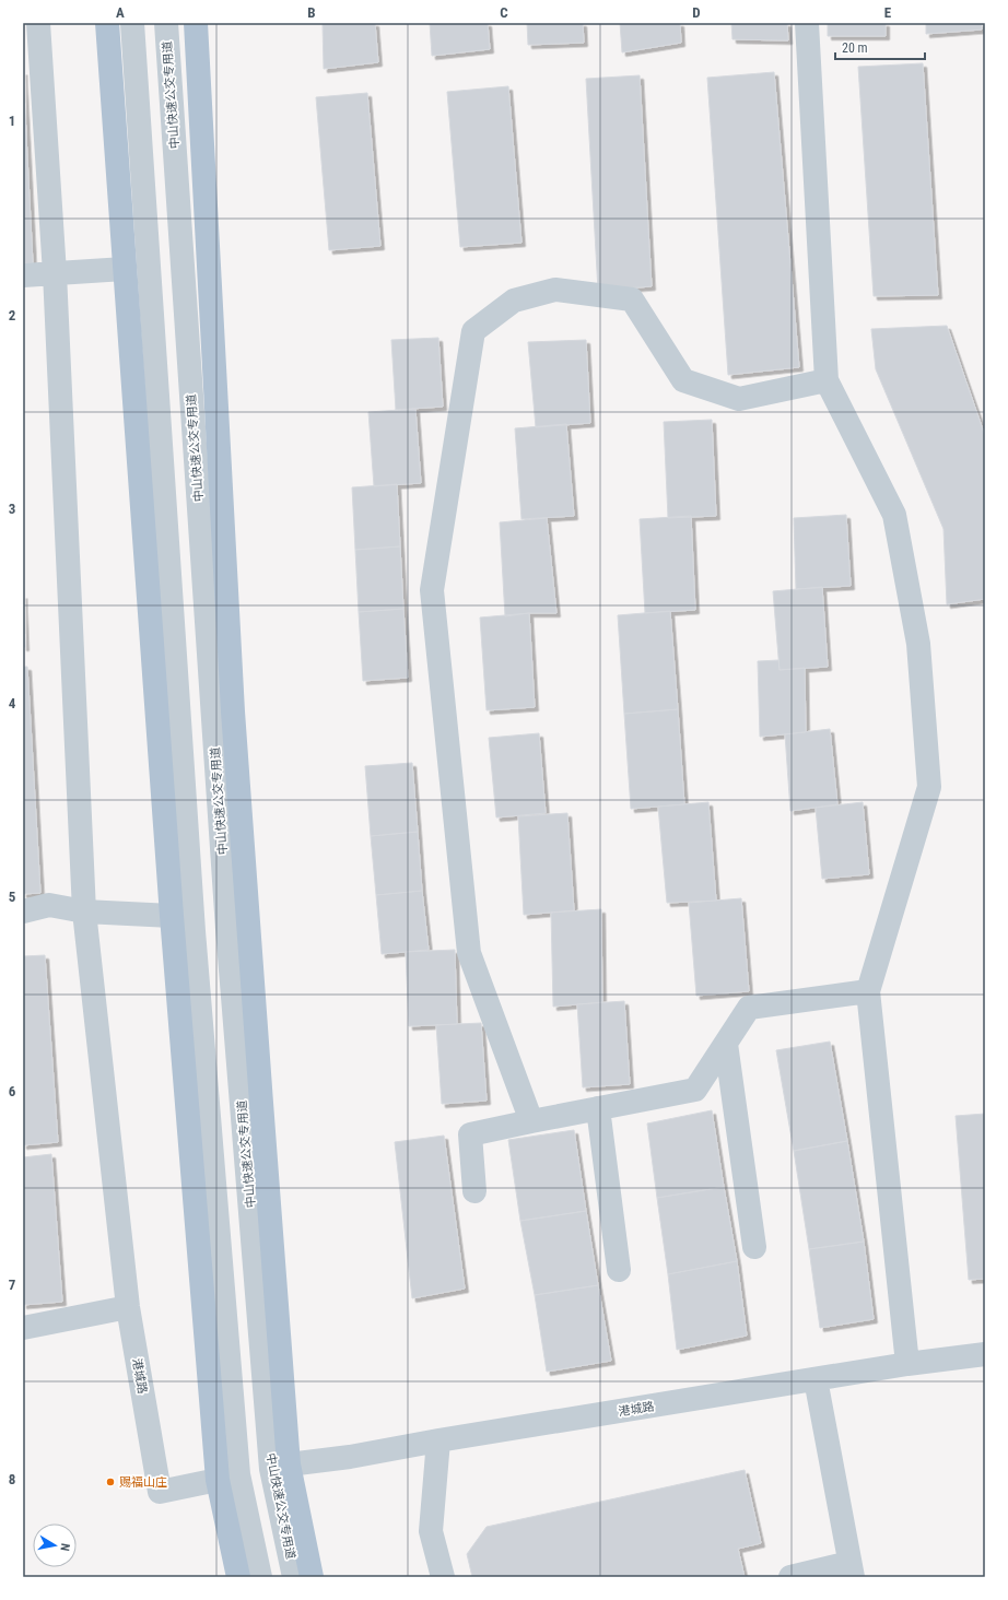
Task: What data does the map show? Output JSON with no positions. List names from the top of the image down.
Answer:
{
  "streets": {
    "street": ["中山快速公交专用道", "港城路"]
  },
  "places": ["赐福山庄"],
  "scale_bar": "20 m",
  "north": "right",
  "grid": {
    "columns": [
      "A",
      "B",
      "C",
      "D",
      "E"
    ],
    "rows": [
      "1",
      "2",
      "3",
      "4",
      "5",
      "6",
      "7",
      "8"
    ]
  }
}
